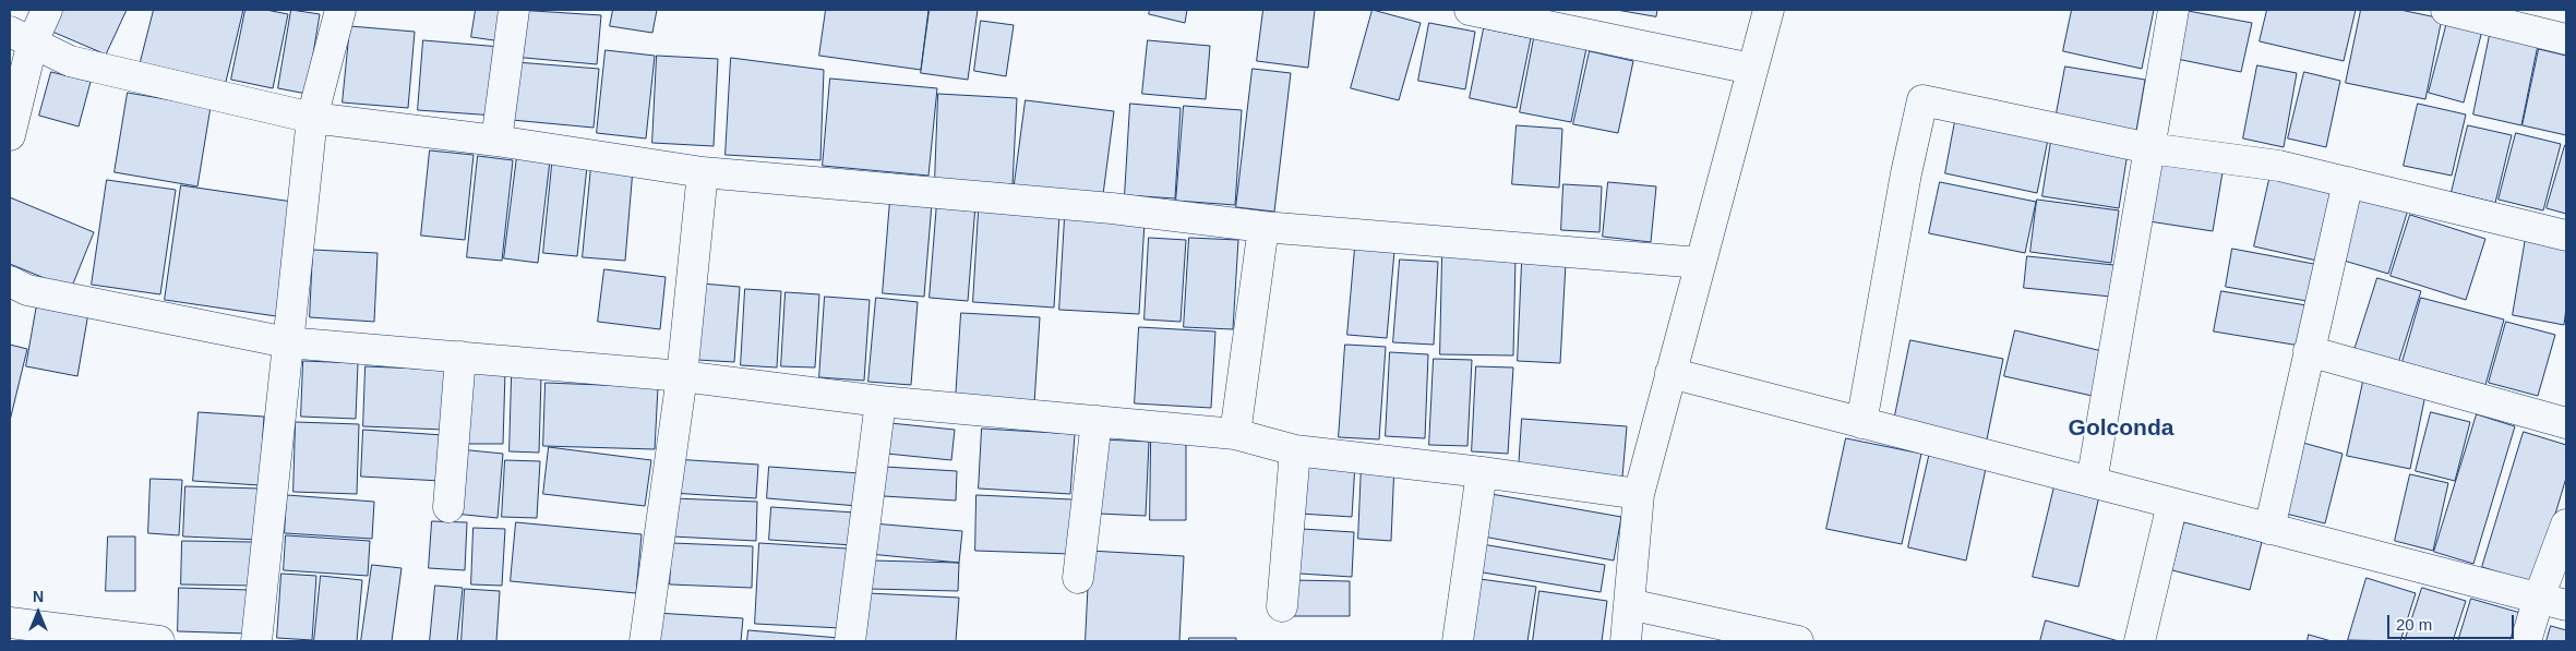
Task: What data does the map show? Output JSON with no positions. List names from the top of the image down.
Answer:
{
  "districts": ["Golconda"],
  "scale_bar": "20 m",
  "north": "top"
}
